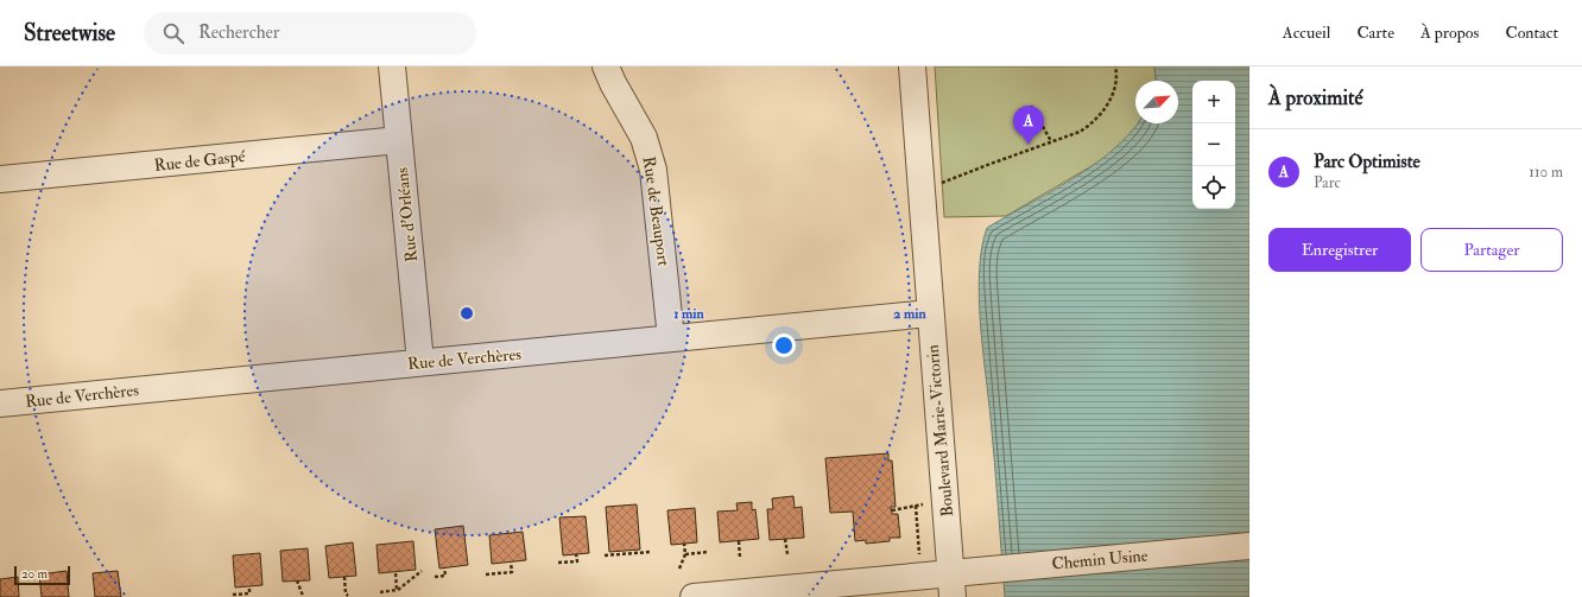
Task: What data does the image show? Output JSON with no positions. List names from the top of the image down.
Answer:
{
  "streets": {
    "street": [
      "Rue de Gaspé",
      "Rue de Beauport",
      "Rue d'Orléans",
      "Rue de Verchères",
      "Boulevard Marie-Victorin",
      "Chemin Usine"
    ]
  },
  "crossings": [
    ["Rue de Gaspé", "Rue d'Orléans"],
    ["Rue de Beauport", "Rue de Verchères"],
    ["Rue d'Orléans", "Rue de Verchères"],
    ["Rue de Verchères", "Boulevard Marie-Victorin"],
    ["Boulevard Marie-Victorin", "Chemin Usine"]
  ],
  "scale_bar": "20 m",
  "north": "top right",
  "page": {
    "header": "Streetwise",
    "search": "Rechercher",
    "nav": [
      "Accueil",
      "Carte",
      "À propos",
      "Contact"
    ],
    "heading": "À proximité",
    "map_buttons": ["+", "−"],
    "pins": "A",
    "list": [
      {
        "mark": "A",
        "name": "Parc Optimiste",
        "note": "Parc",
        "value": "110 m"
      }
    ],
    "buttons": ["Enregistrer", "Partager"],
    "scale": "20 m"
  },
  "rings": ["1 min", "2 min"]
}
